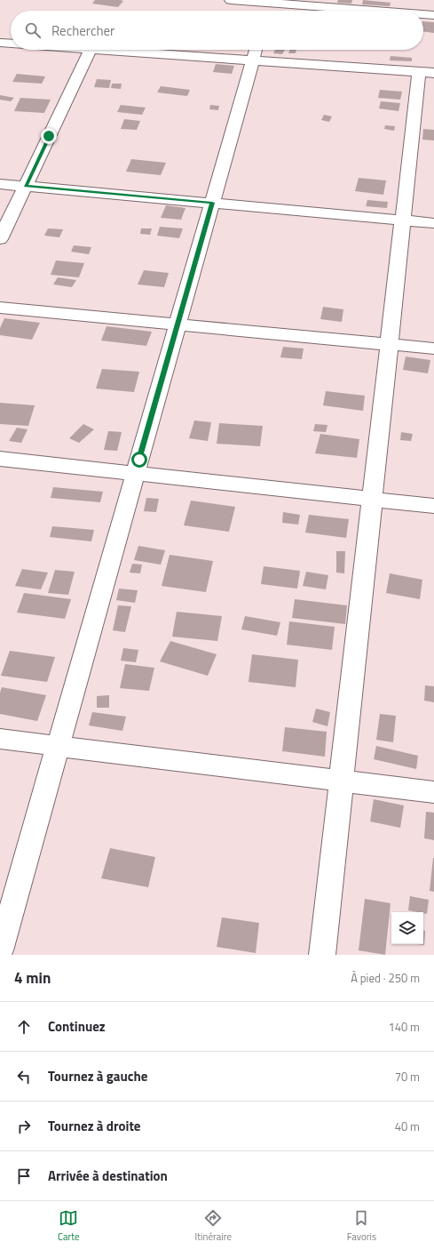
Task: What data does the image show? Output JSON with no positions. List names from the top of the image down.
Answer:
{
  "page": {
    "search": "Rechercher",
    "heading": ["4 min", "À pied · 250 m"],
    "list": [
      ["Continuez", "140 m"],
      ["Tournez à gauche", "70 m"],
      ["Tournez à droite", "40 m"],
      "Arrivée à destination"
    ],
    "nav": ["Carte", "Itinéraire", "Favoris"]
  }
}
